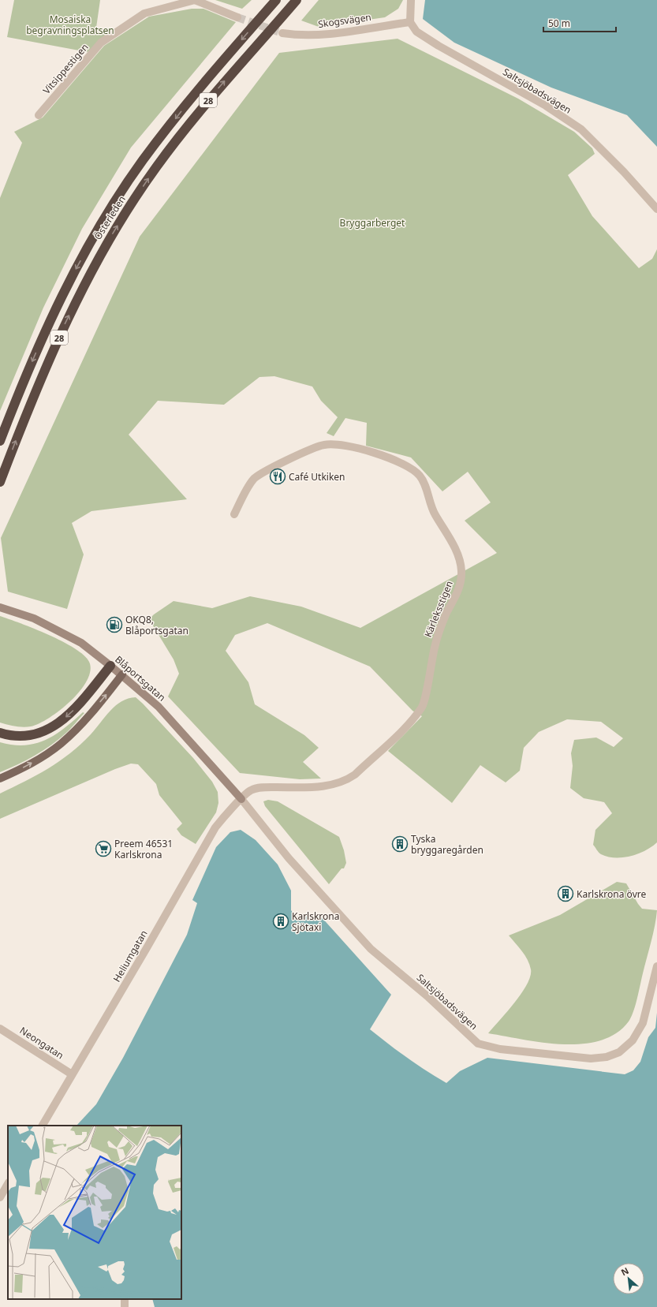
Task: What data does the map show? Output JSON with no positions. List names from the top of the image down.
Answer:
{
  "streets": {
    "highway": ["28", "Österleden"],
    "street": [
      "Skogsvägen",
      "Vitsippestigen",
      "Saltsjöbadsvägen",
      "Kärleksstigen",
      "Blåportsgatan",
      "Heliumgatan",
      "Neongatan"
    ]
  },
  "crossings": [
    ["Skogsvägen", "Saltsjöbadsvägen"],
    ["Saltsjöbadsvägen", "Kärleksstigen"],
    ["Saltsjöbadsvägen", "Blåportsgatan"],
    ["Saltsjöbadsvägen", "Heliumgatan"],
    ["Kärleksstigen", "Blåportsgatan"],
    ["Kärleksstigen", "Heliumgatan"],
    ["Blåportsgatan", "Heliumgatan"],
    ["Heliumgatan", "Neongatan"]
  ],
  "parks": ["Mosaiska begravningsplatsen", "Bryggarberget"],
  "places": {
    "restaurant": ["Café Utkiken"],
    "fuel station": ["OKQ8, Blåportsgatan"],
    "building": ["Tyska bryggaregården", "Karlskrona övre", "Karlskrona Sjötaxi"],
    "supermarket": ["Preem 46531 Karlskrona"]
  },
  "scale_bar": "50 m",
  "north": "top left"
}
